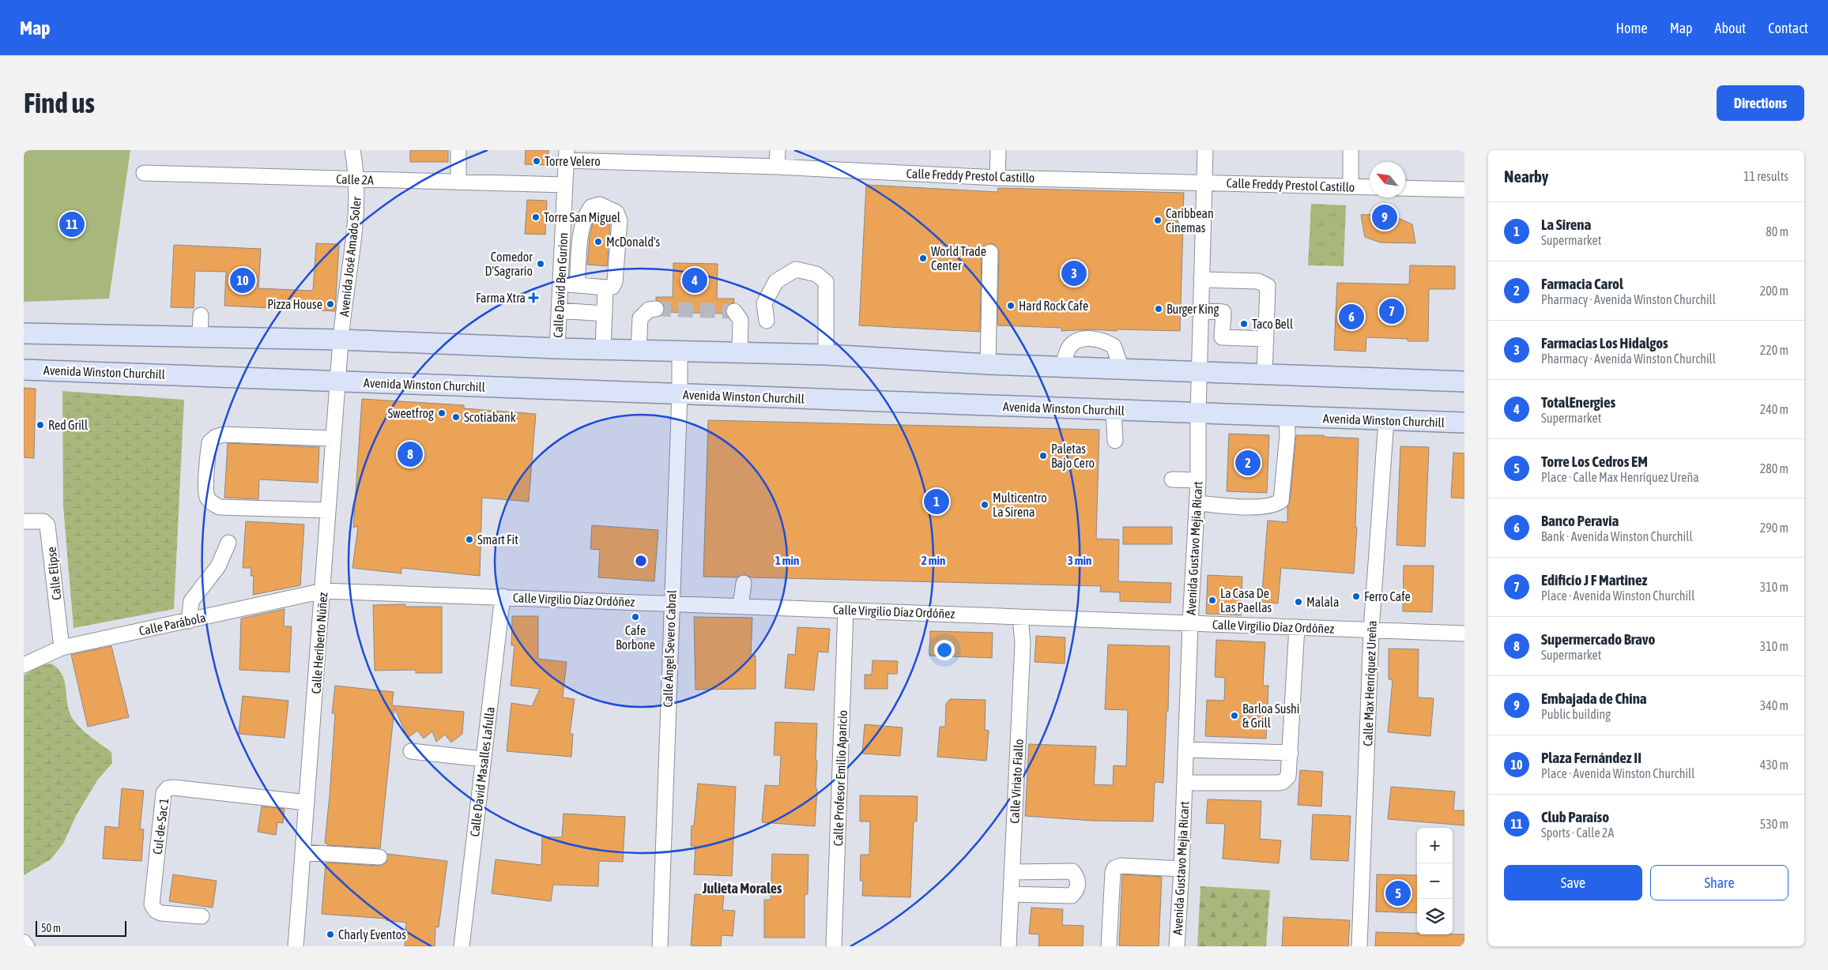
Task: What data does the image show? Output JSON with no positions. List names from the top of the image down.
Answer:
{
  "streets": {
    "main road": ["Avenida Winston Churchill"],
    "street": [
      "Calle Freddy Prestol Castillo",
      "Calle 2A",
      "Avenida José Amado Soler",
      "Calle David Ben Gurion",
      "Avenida Gustavo Mejía Ricart",
      "Calle Elipse",
      "Calle Virgilio Díaz Ordóñez",
      "Calle Parábola",
      "Calle Heriberto Núñez",
      "Calle Ángel Severo Cabral",
      "Calle Max Henríquez Ureña",
      "Calle David Masalles Lafulla",
      "Calle Profesor Emilio Aparicio",
      "Calle Viriato Fiallo",
      "Cul-de-Sac 1"
    ]
  },
  "crossings": [
    ["Calle Freddy Prestol Castillo", "Calle David Ben Gurion"],
    ["Calle Freddy Prestol Castillo", "Avenida Gustavo Mejía Ricart"],
    ["Calle 2A", "Avenida José Amado Soler"],
    ["Calle 2A", "Calle David Ben Gurion"],
    ["Avenida José Amado Soler", "Calle Heriberto Núñez"],
    ["Avenida Winston Churchill", "Avenida Gustavo Mejía Ricart"],
    ["Avenida Winston Churchill", "Calle Heriberto Núñez"],
    ["Avenida Winston Churchill", "Calle Ángel Severo Cabral"],
    ["Avenida Winston Churchill", "Calle Max Henríquez Ureña"],
    ["Avenida Gustavo Mejía Ricart", "Calle Virgilio Díaz Ordóñez"],
    ["Calle Elipse", "Calle Parábola"],
    ["Calle Virgilio Díaz Ordóñez", "Calle Parábola"],
    ["Calle Virgilio Díaz Ordóñez", "Calle Heriberto Núñez"],
    ["Calle Virgilio Díaz Ordóñez", "Calle Ángel Severo Cabral"],
    ["Calle Virgilio Díaz Ordóñez", "Calle Max Henríquez Ureña"],
    ["Calle Virgilio Díaz Ordóñez", "Calle David Masalles Lafulla"],
    ["Calle Virgilio Díaz Ordóñez", "Calle Profesor Emilio Aparicio"],
    ["Calle Virgilio Díaz Ordóñez", "Calle Viriato Fiallo"],
    ["Calle Parábola", "Calle Heriberto Núñez"],
    ["Calle Heriberto Núñez", "Cul-de-Sac 1"]
  ],
  "districts": ["Julieta Morales"],
  "places": {
    "other": [
      "Torre Velero",
      "Torre San Miguel",
      "Caribbean Cinemas",
      "McDonald's",
      "World Trade Center",
      "Comedor D'Sagrario",
      "Pizza House",
      "Hard Rock Cafe",
      "Burger King",
      "Taco Bell",
      "Sweetfrog",
      "Scotiabank",
      "Red Grill",
      "Paletas Bajo Cero",
      "Multicentro La Sirena",
      "Smart Fit",
      "Ferro Cafe",
      "La Casa De Las Paellas",
      "Malala",
      "Cafe Borbone",
      "Barloa Sushi & Grill",
      "Charly Eventos"
    ],
    "health": ["Farma Xtra"]
  },
  "scale_bar": "50 m",
  "north": "top left",
  "page": {
    "header": "Map",
    "nav": [
      "Home",
      "Map",
      "About",
      "Contact"
    ],
    "buttons": [
      "Directions",
      ["Save", "Share"]
    ],
    "title": "Find us",
    "heading": ["Nearby", "11 results"],
    "list": [
      {
        "mark": "1",
        "name": "La Sirena",
        "note": "Supermarket",
        "value": "80 m"
      },
      {
        "mark": "2",
        "name": "Farmacia Carol",
        "note": "Pharmacy · Avenida Winston Churchill",
        "value": "200 m"
      },
      {
        "mark": "3",
        "name": "Farmacias Los Hidalgos",
        "note": "Pharmacy · Avenida Winston Churchill",
        "value": "220 m"
      },
      {
        "mark": "4",
        "name": "TotalEnergies",
        "note": "Supermarket",
        "value": "240 m"
      },
      {
        "mark": "5",
        "name": "Torre Los Cedros EM",
        "note": "Place · Calle Max Henríquez Ureña",
        "value": "280 m"
      },
      {
        "mark": "6",
        "name": "Banco Peravia",
        "note": "Bank · Avenida Winston Churchill",
        "value": "290 m"
      },
      {
        "mark": "7",
        "name": "Edificio J F Martinez",
        "note": "Place · Avenida Winston Churchill",
        "value": "310 m"
      },
      {
        "mark": "8",
        "name": "Supermercado Bravo",
        "note": "Supermarket",
        "value": "310 m"
      },
      {
        "mark": "9",
        "name": "Embajada de China",
        "note": "Public building",
        "value": "340 m"
      },
      {
        "mark": "10",
        "name": "Plaza Fernández II",
        "note": "Place · Avenida Winston Churchill",
        "value": "430 m"
      },
      {
        "mark": "11",
        "name": "Club Paraíso",
        "note": "Sports · Calle 2A",
        "value": "530 m"
      }
    ],
    "pins": [
      "9",
      "11",
      "3",
      "4",
      "10",
      "7",
      "6",
      "8",
      "2",
      "1",
      "5"
    ],
    "map_buttons": ["+", "−"],
    "scale": "50 m"
  },
  "rings": ["1 min", "2 min", "3 min"]
}
